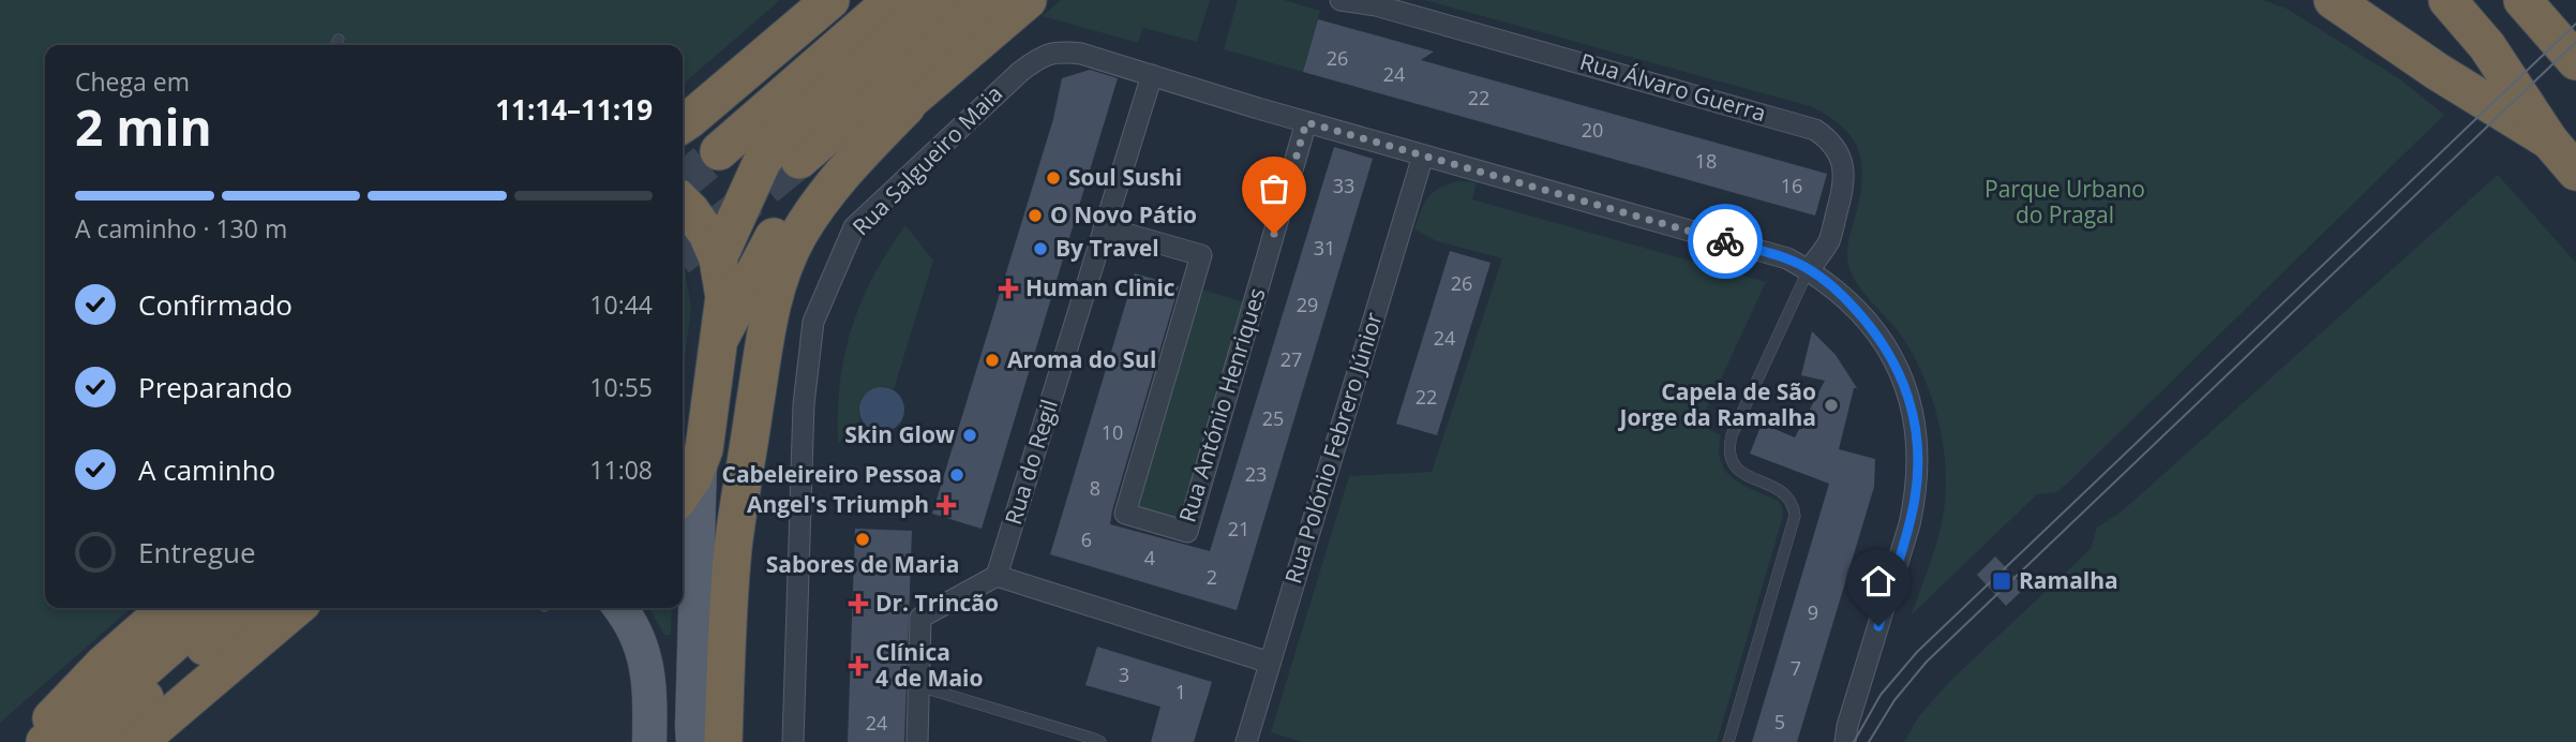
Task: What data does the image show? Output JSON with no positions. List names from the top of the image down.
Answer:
{
  "streets": {
    "street": [
      "Rua Álvaro Guerra",
      "Rua Salgueiro Maia",
      "Rua António Henriques",
      "Rua Polónio Febrero Júnior",
      "Rua do Regil"
    ]
  },
  "crossings": [
    ["Rua Álvaro Guerra", "Rua Salgueiro Maia"],
    ["Rua Salgueiro Maia", "Rua António Henriques"],
    ["Rua Salgueiro Maia", "Rua Polónio Febrero Júnior"],
    ["Rua Salgueiro Maia", "Rua do Regil"],
    ["Rua António Henriques", "Rua do Regil"]
  ],
  "parks": ["Parque Urbano do Pragal"],
  "places": {
    "other": [
      "Soul Sushi",
      "O Novo Pátio",
      "By Travel",
      "Aroma do Sul",
      "Capela de São Jorge da Ramalha",
      "Skin Glow",
      "Cabeleireiro Pessoa",
      "Sabores de Maria"
    ],
    "health": [
      "Human Clinic",
      "Angel's Triumph",
      "Dr. Trincão",
      "Clínica 4 de Maio"
    ],
    "transit": ["Ramalha"]
  },
  "house_numbers": [
    "26",
    "24",
    "22",
    "20",
    "18",
    "33",
    "16",
    "31",
    "26",
    "29",
    "24",
    "27",
    "22",
    "25",
    "10",
    "23",
    "8",
    "21",
    "6",
    "4",
    "2",
    "9",
    "7",
    "3",
    "1",
    "5",
    "24"
  ],
  "page": {
    "heading": ["2 min", "Chega em", "11:14–11:19"],
    "bar": "A caminho · 130 m",
    "list": [
      ["Confirmado", "10:44"],
      ["Preparando", "10:55"],
      ["A caminho", "11:08"],
      "Entregue"
    ]
  }
}
